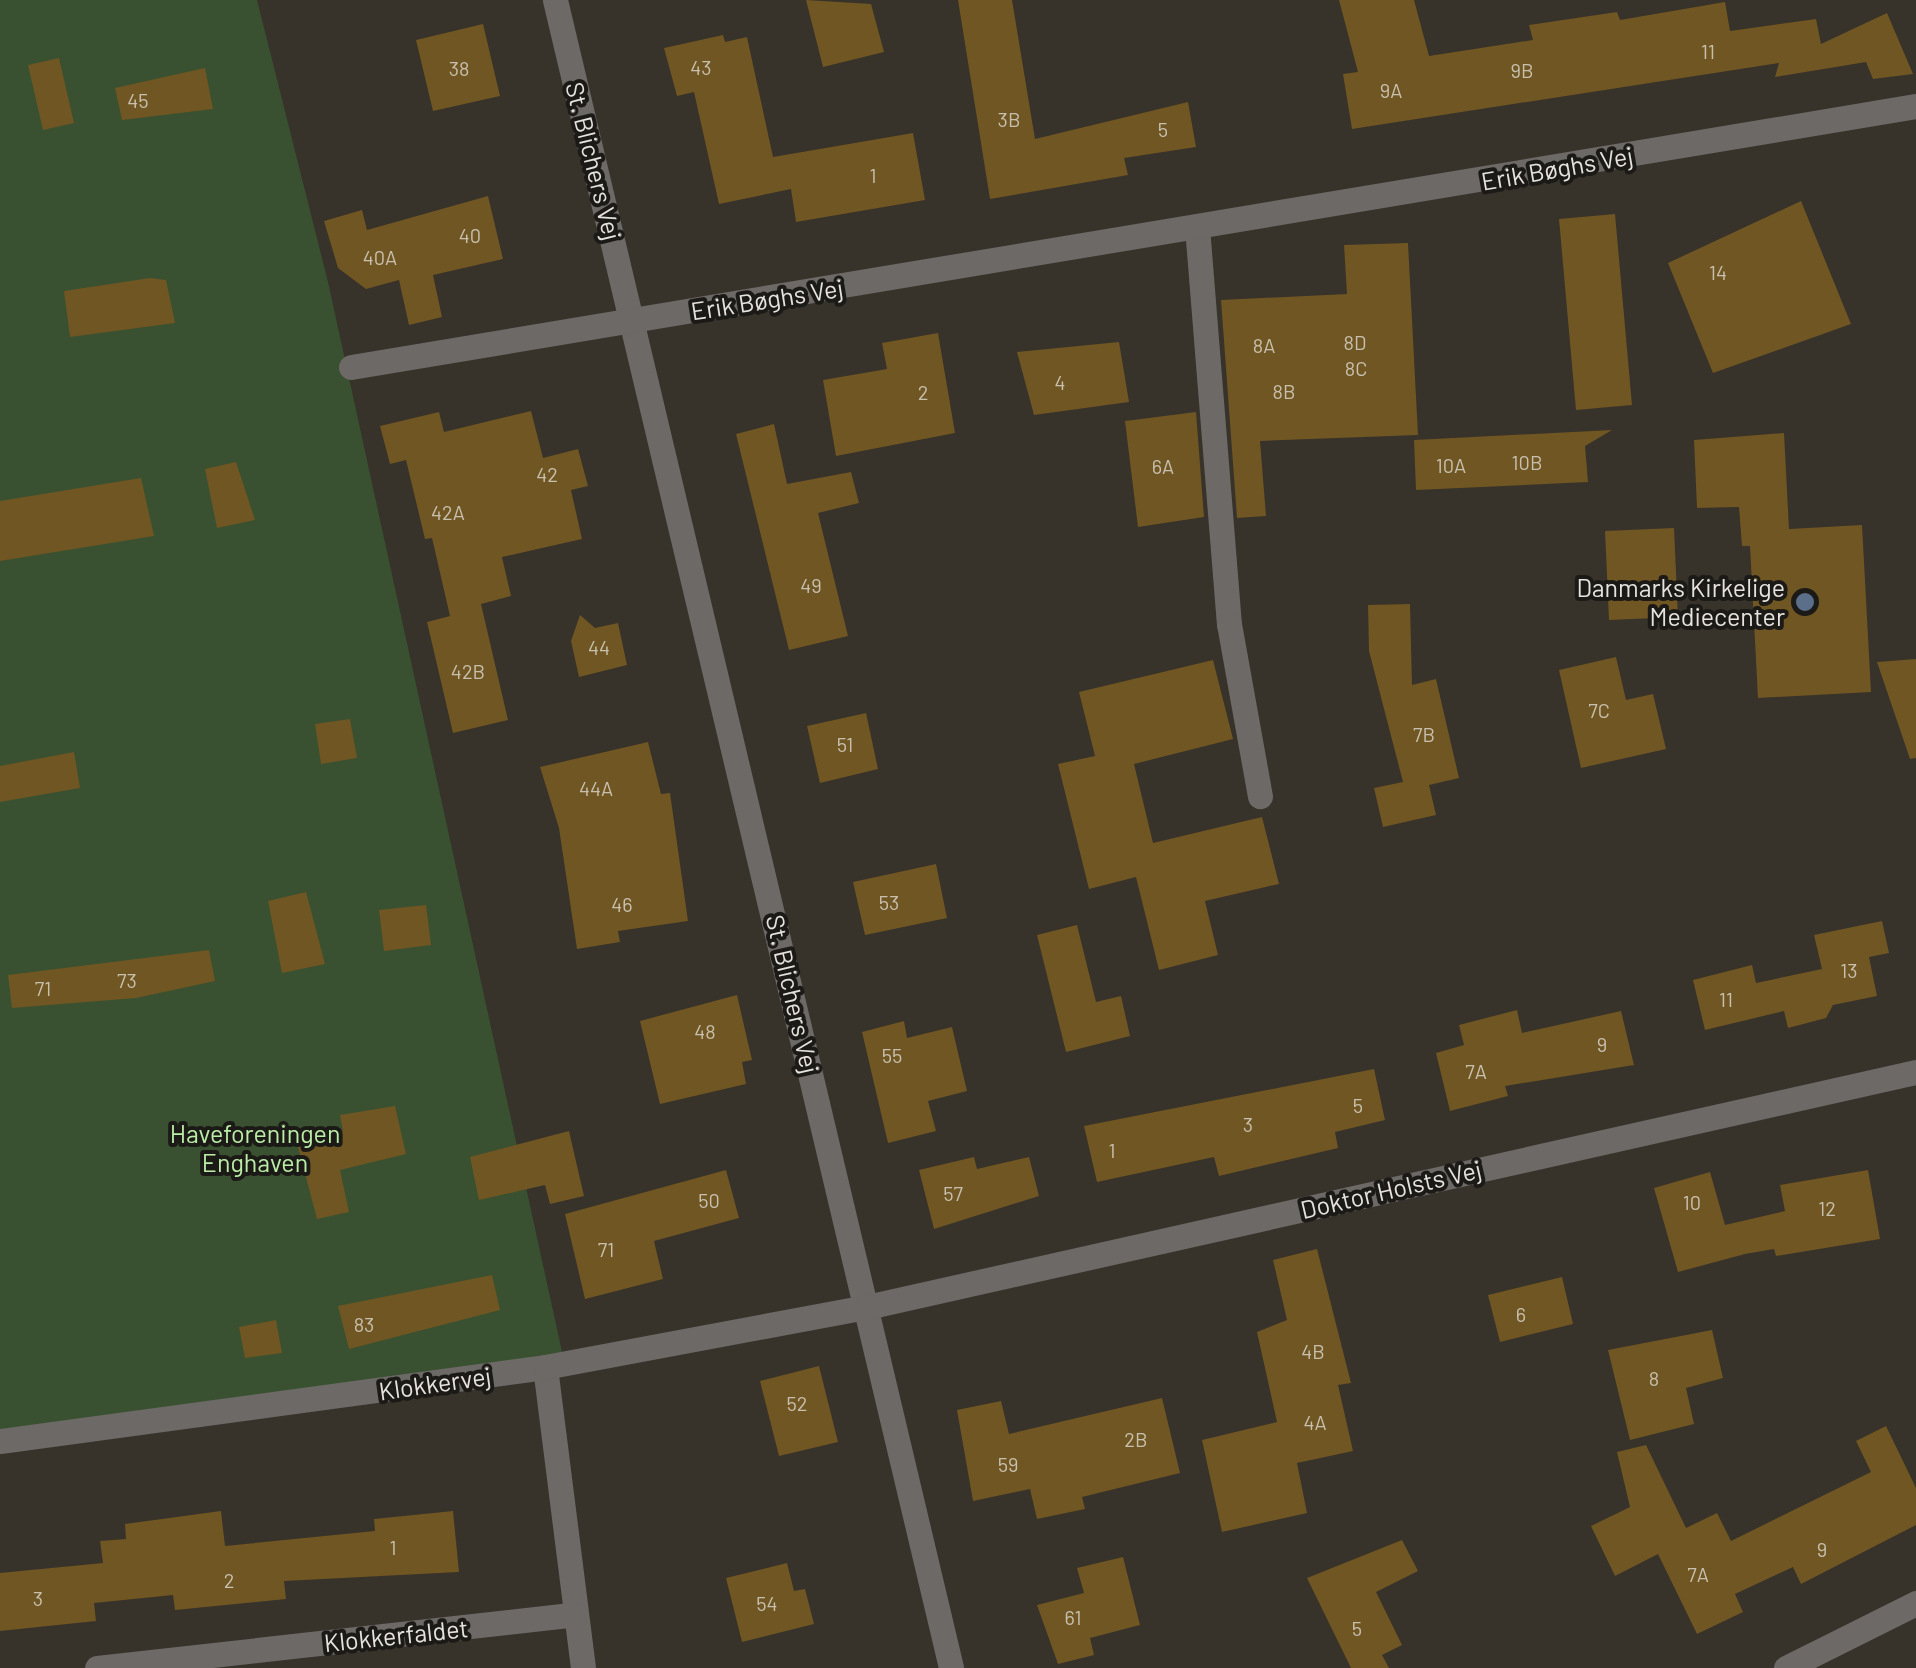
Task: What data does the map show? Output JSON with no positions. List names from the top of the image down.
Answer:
{
  "streets": {
    "street": [
      "St. Blichers Vej",
      "Erik Bøghs Vej",
      "Doktor Holsts Vej",
      "Klokkervej",
      "Klokkerfaldet"
    ]
  },
  "crossings": [
    ["St. Blichers Vej", "Erik Bøghs Vej"],
    ["St. Blichers Vej", "Doktor Holsts Vej"],
    ["St. Blichers Vej", "Klokkervej"],
    ["Doktor Holsts Vej", "Klokkervej"]
  ],
  "parks": ["Haveforeningen Enghaven"],
  "places": ["Danmarks Kirkelige Mediecenter"],
  "house_numbers": [
    "11",
    "43",
    "38",
    "9B",
    "9A",
    "45",
    "3B",
    "5",
    "1",
    "40",
    "40A",
    "14",
    "8D",
    "8A",
    "8C",
    "4",
    "8B",
    "2",
    "10B",
    "10A",
    "6A",
    "42",
    "42A",
    "49",
    "44",
    "42B",
    "7C",
    "7B",
    "51",
    "44A",
    "53",
    "46",
    "13",
    "73",
    "71",
    "11",
    "48",
    "9",
    "55",
    "7A",
    "5",
    "3",
    "1",
    "57",
    "50",
    "10",
    "12",
    "71",
    "6",
    "83",
    "4B",
    "8",
    "52",
    "4A",
    "2B",
    "59",
    "1",
    "9",
    "7A",
    "2",
    "3",
    "54",
    "61",
    "5"
  ]
}
